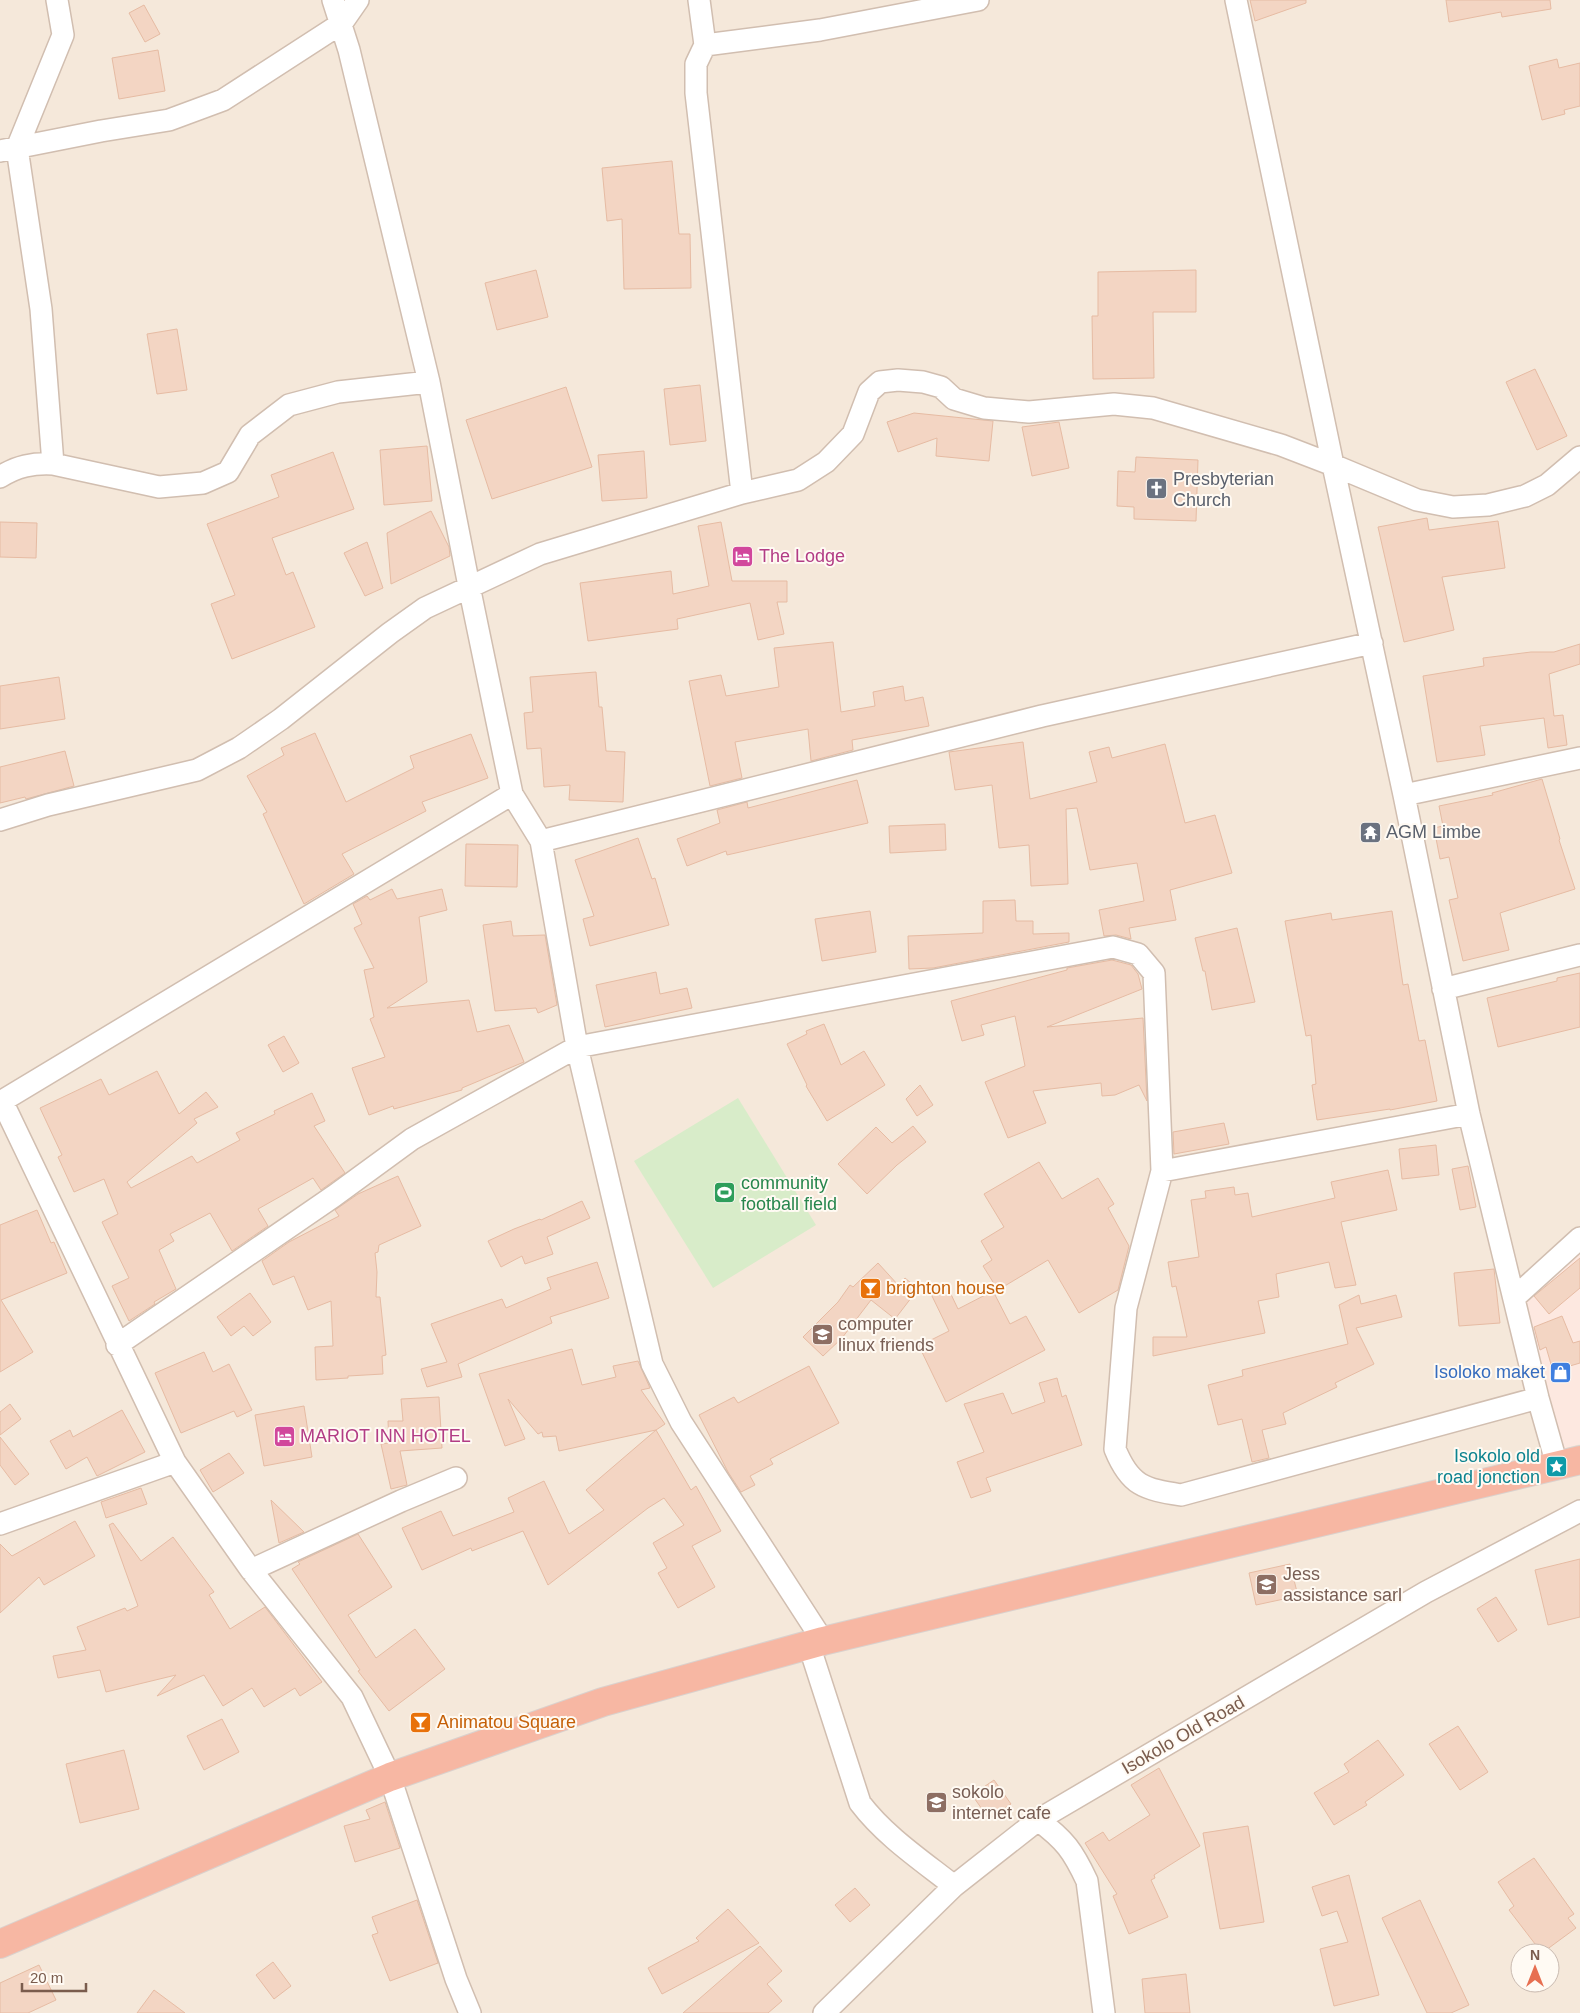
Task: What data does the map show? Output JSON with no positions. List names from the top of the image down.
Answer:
{
  "streets": {
    "street": ["Isokolo Old Road"]
  },
  "places": {
    "church": ["Presbyterian Church"],
    "hotel": ["The Lodge", "MARIOT INN HOTEL"],
    "temple": ["AGM Limbe"],
    "sports": ["community football field"],
    "bar": ["brighton house", "Animatou Square"],
    "school or university": ["computer linux friends", "Jess assistance sarl", "sokolo internet cafe"],
    "shop": ["Isoloko maket"],
    "place": ["Isokolo old road jonction"]
  },
  "scale_bar": "20 m",
  "north": "top"
}
